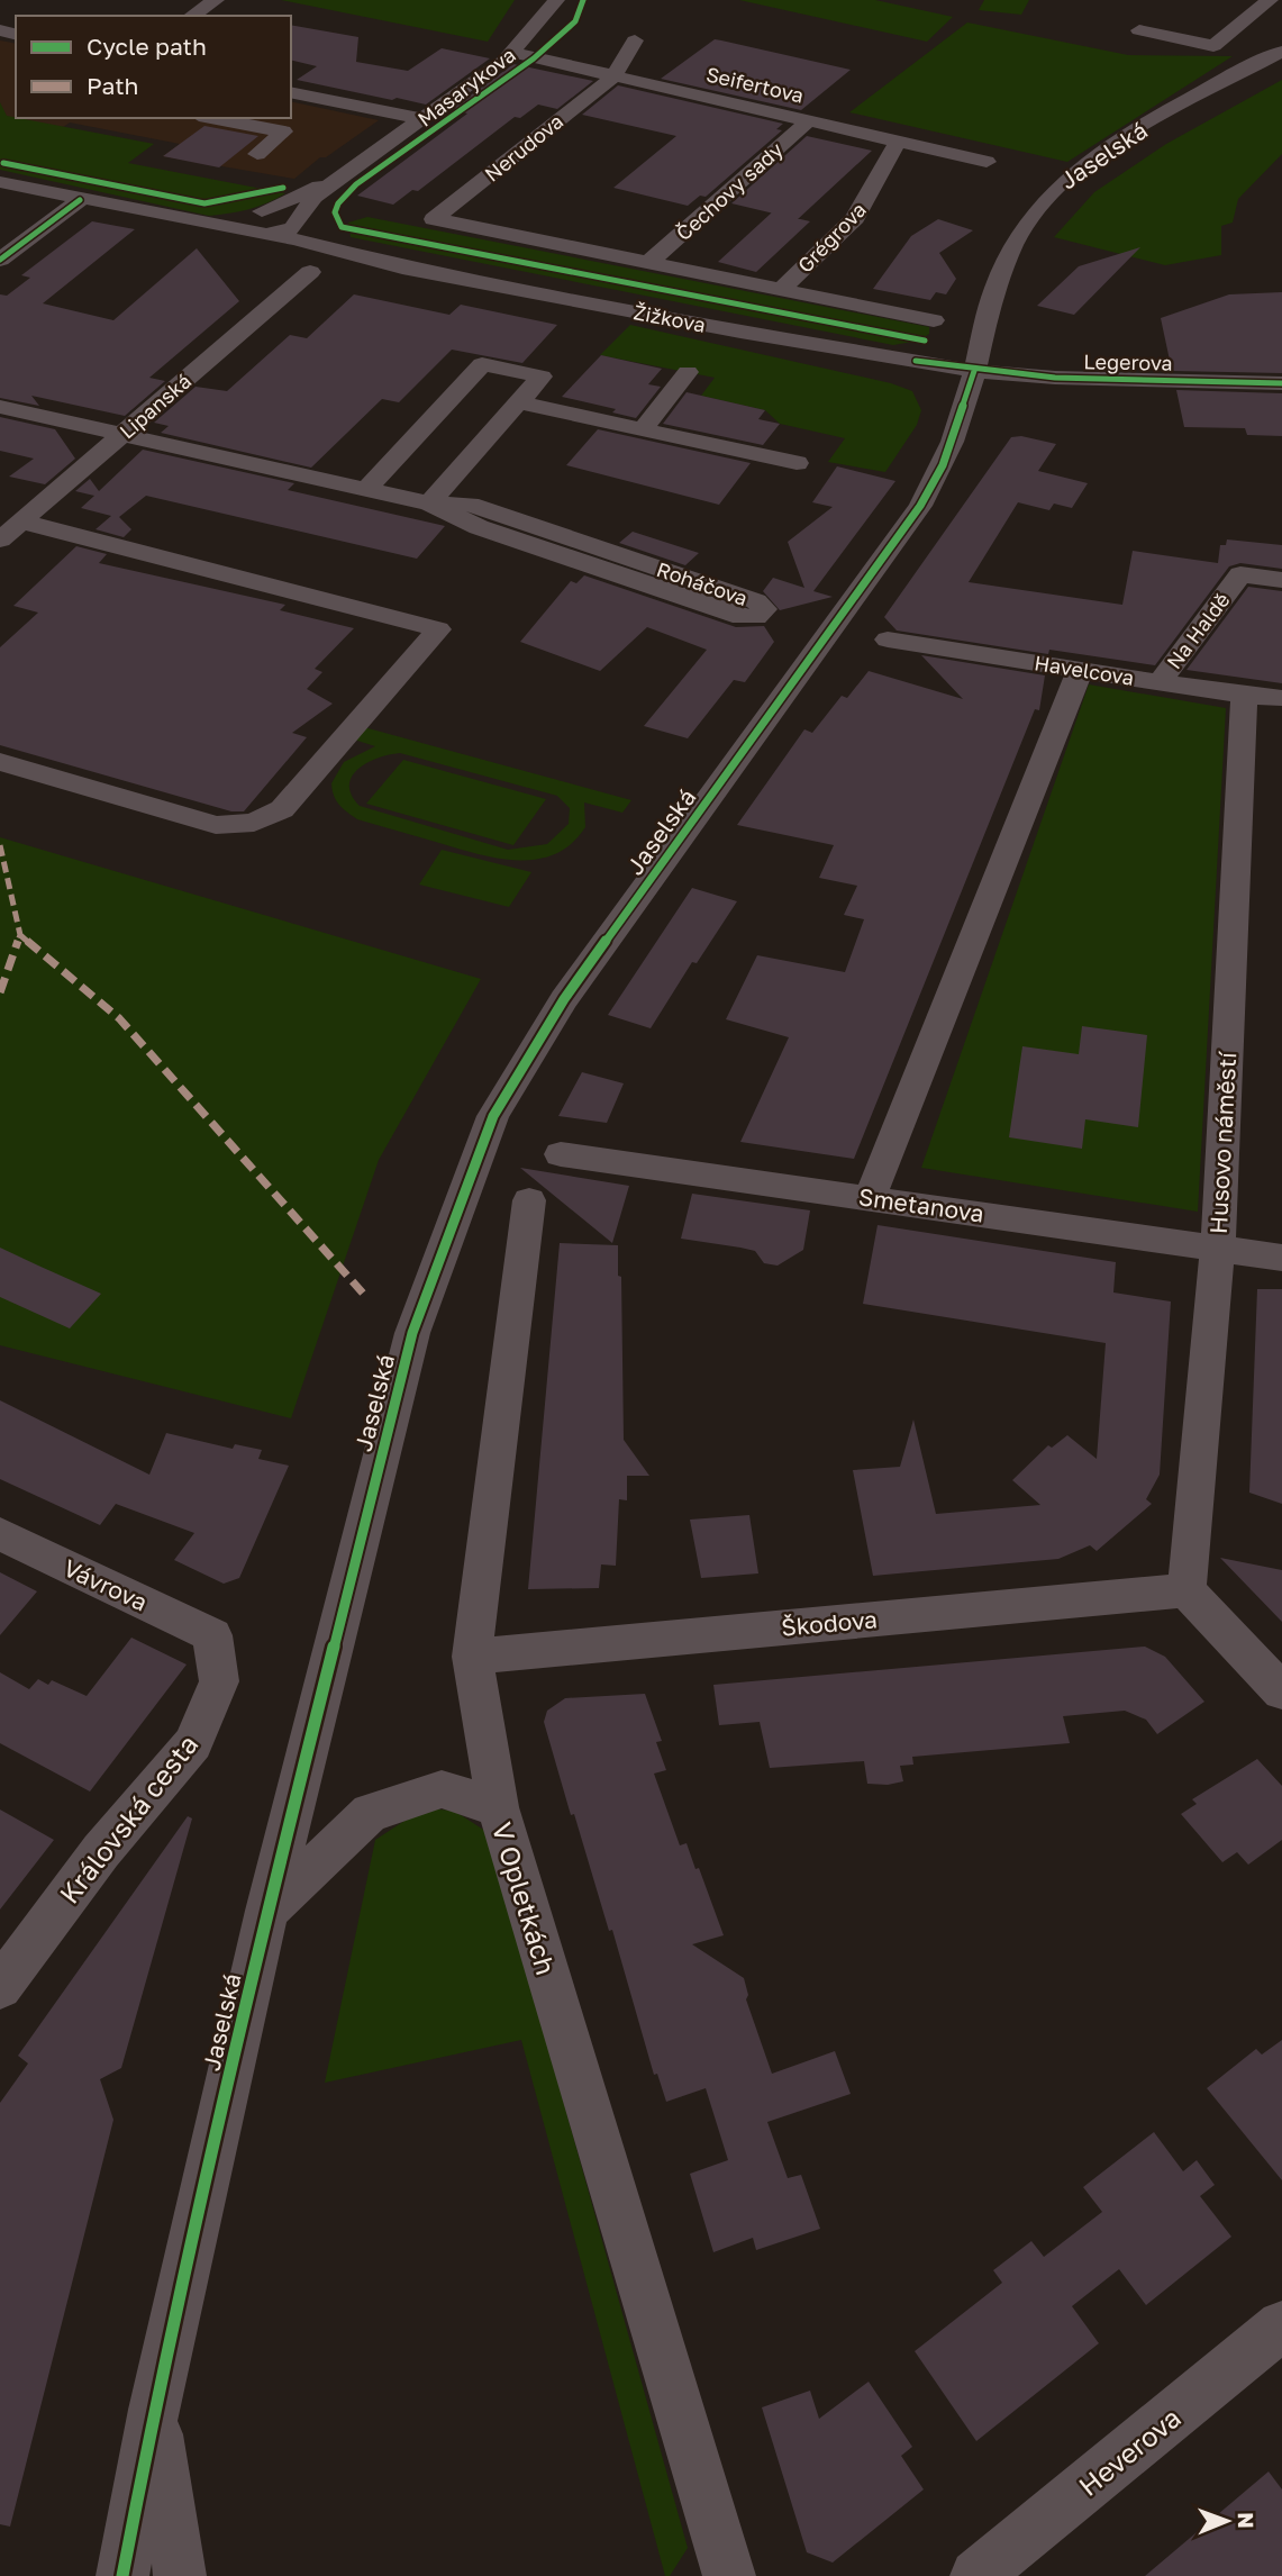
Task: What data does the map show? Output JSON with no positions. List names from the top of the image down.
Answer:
{
  "streets": {
    "street": [
      "Seifertova",
      "Masarykova",
      "Nerudova",
      "Jaselská",
      "Čechovy sady",
      "Grégrova",
      "Žižkova",
      "Legerova",
      "Lipanská",
      "Roháčova",
      "Na Haldě",
      "Havelcova",
      "Husovo náměstí",
      "Smetanova",
      "Vávrova",
      "Škodova",
      "Královská cesta",
      "V Opletkách",
      "Heverova"
    ]
  },
  "crossings": [
    ["Seifertova", "Masarykova"],
    ["Seifertova", "Nerudova"],
    ["Seifertova", "Čechovy sady"],
    ["Seifertova", "Grégrova"],
    ["Masarykova", "Žižkova"],
    ["Nerudova", "Čechovy sady"],
    ["Jaselská", "Žižkova"],
    ["Jaselská", "Legerova"],
    ["Žižkova", "Legerova"],
    ["Lipanská", "Roháčova"],
    ["Na Haldě", "Havelcova"],
    ["Havelcova", "Husovo náměstí"],
    ["Husovo náměstí", "Smetanova"],
    ["Husovo náměstí", "Škodova"],
    ["Vávrova", "Královská cesta"],
    ["Škodova", "V Opletkách"]
  ],
  "legend": ["Cycle path", "Path"],
  "north": "right"
}
